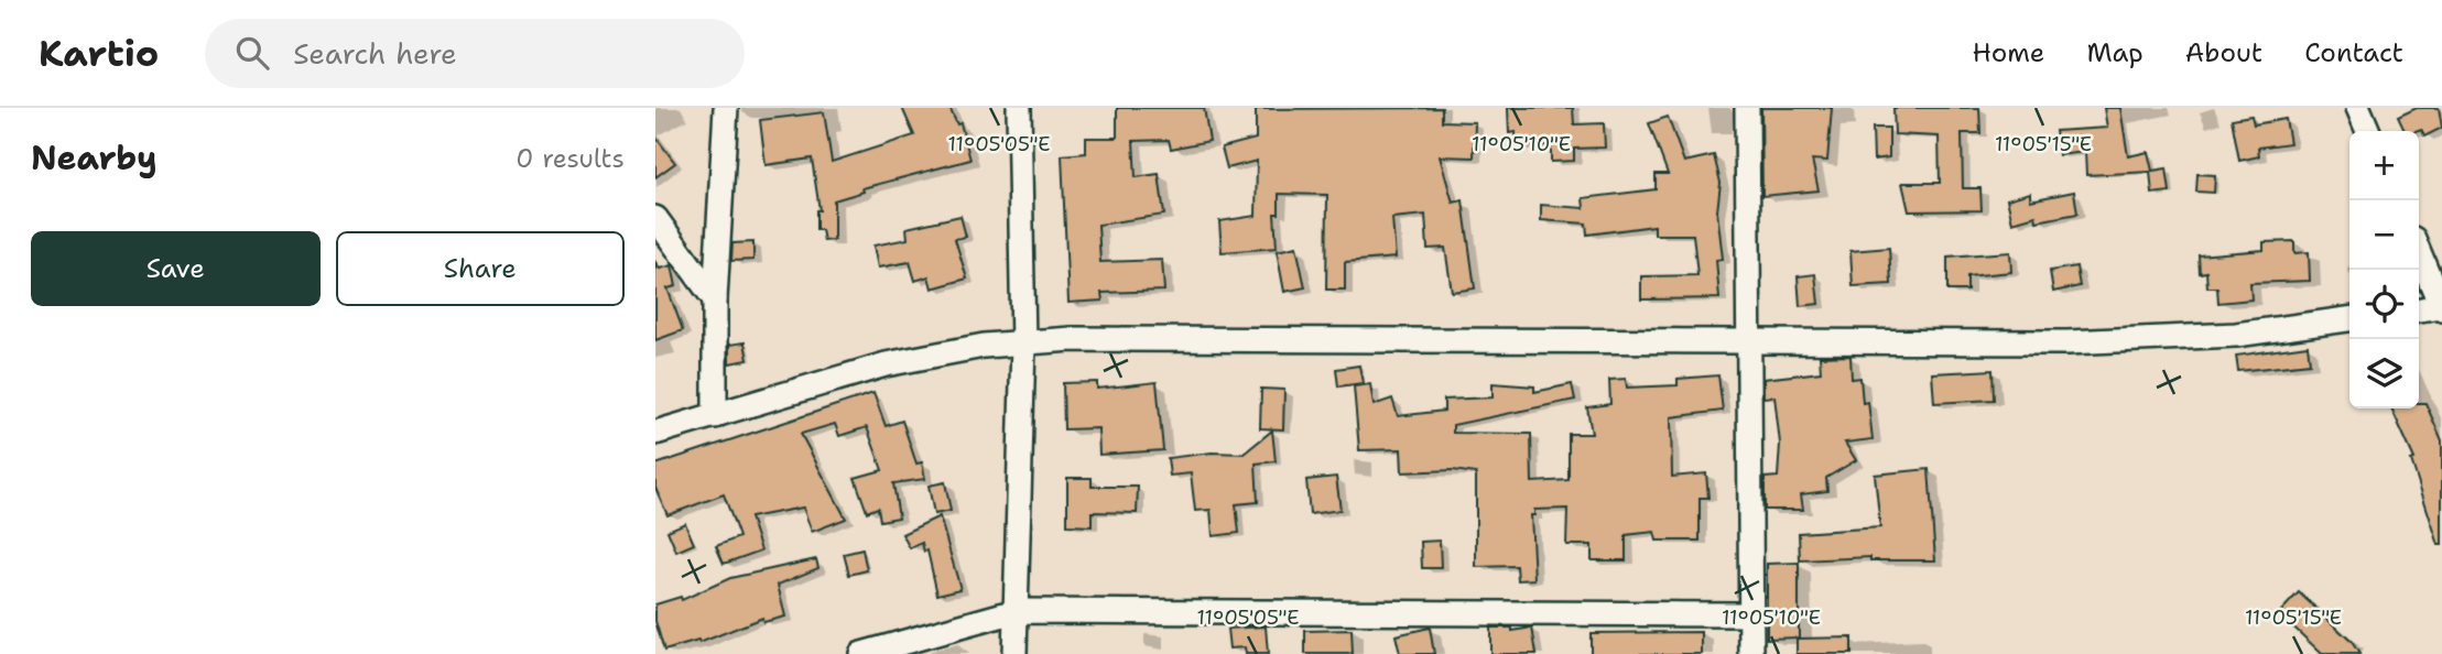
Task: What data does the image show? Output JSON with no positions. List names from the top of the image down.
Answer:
{
  "page": {
    "header": "Kartio",
    "search": "Search here",
    "nav": [
      "Home",
      "Map",
      "About",
      "Contact"
    ],
    "heading": ["Nearby", "0 results"],
    "map_buttons": ["+", "−"],
    "buttons": ["Save", "Share"]
  },
  "coordinates": ["11°05'05\"E", "11°05'10\"E", "11°05'15\"E"]
}
